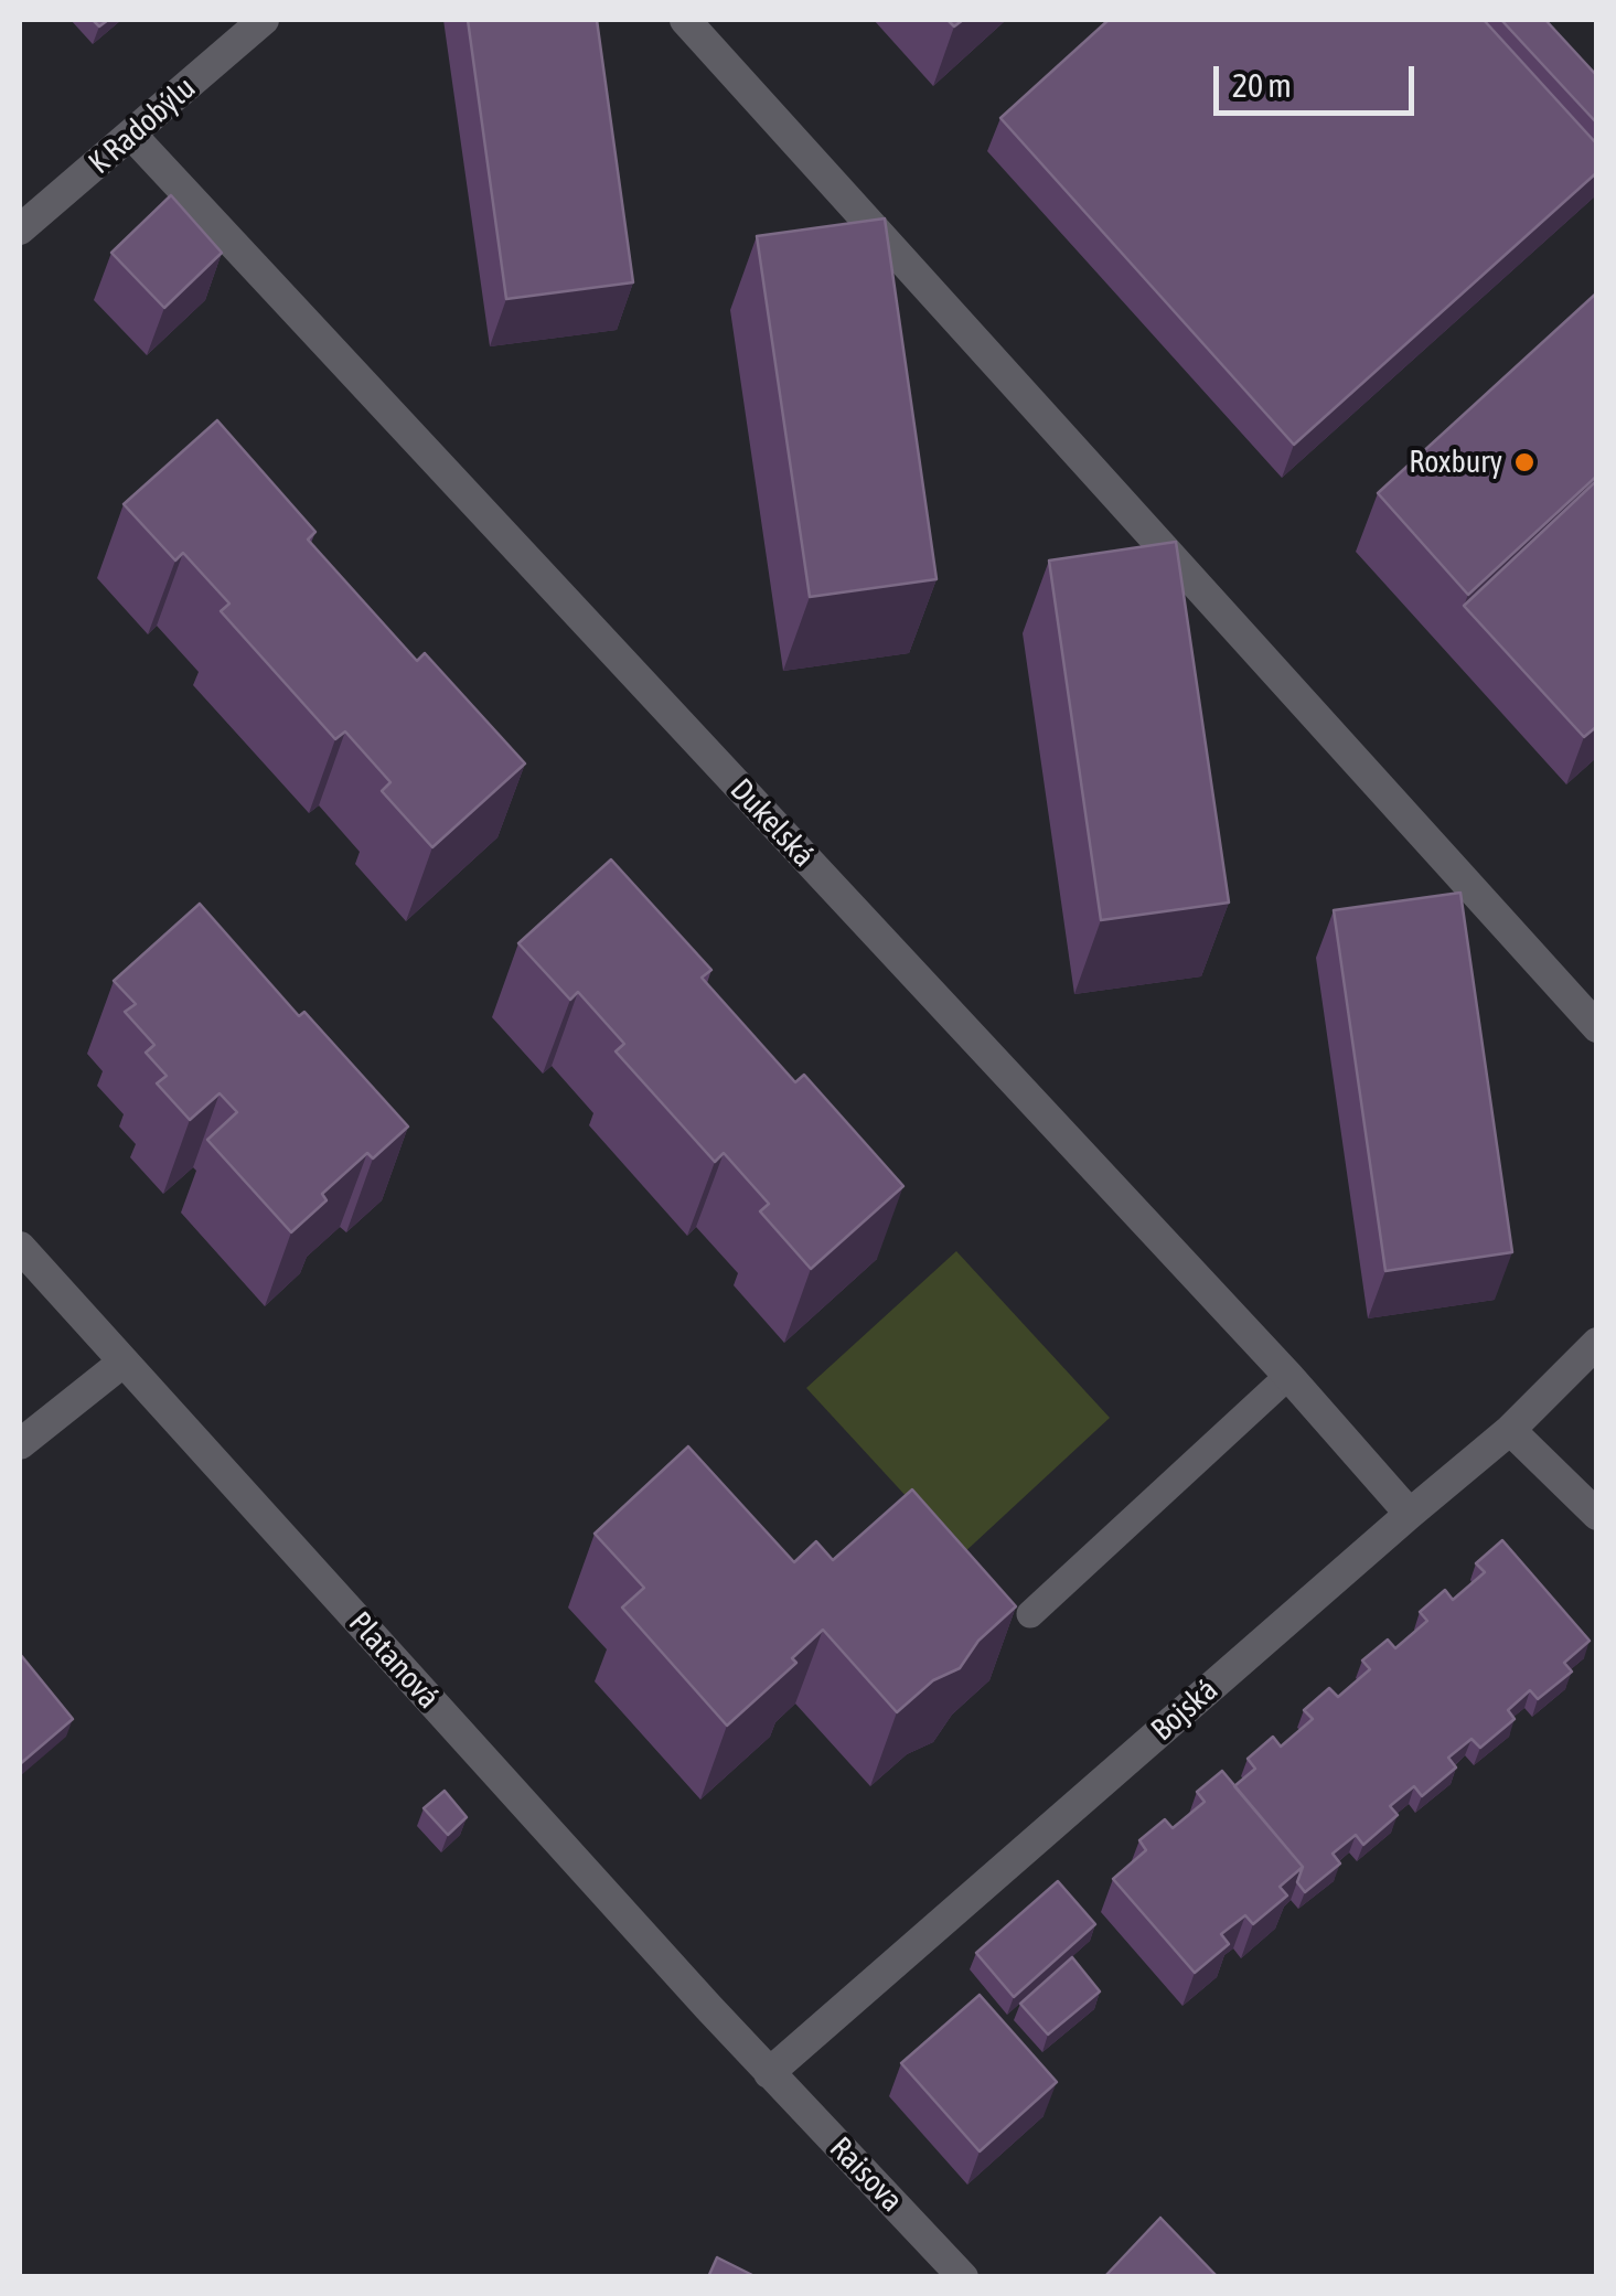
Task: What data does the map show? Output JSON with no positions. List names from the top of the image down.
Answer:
{
  "streets": {
    "street": [
      "K Radobýlu",
      "Dukelská",
      "Platanová",
      "Bojská",
      "Raisova"
    ]
  },
  "crossings": [
    ["K Radobýlu", "Dukelská"],
    ["Dukelská", "Bojská"],
    ["Platanová", "Bojská"],
    ["Platanová", "Raisova"],
    ["Bojská", "Raisova"]
  ],
  "places": ["Roxbury"],
  "scale_bar": "20 m"
}
